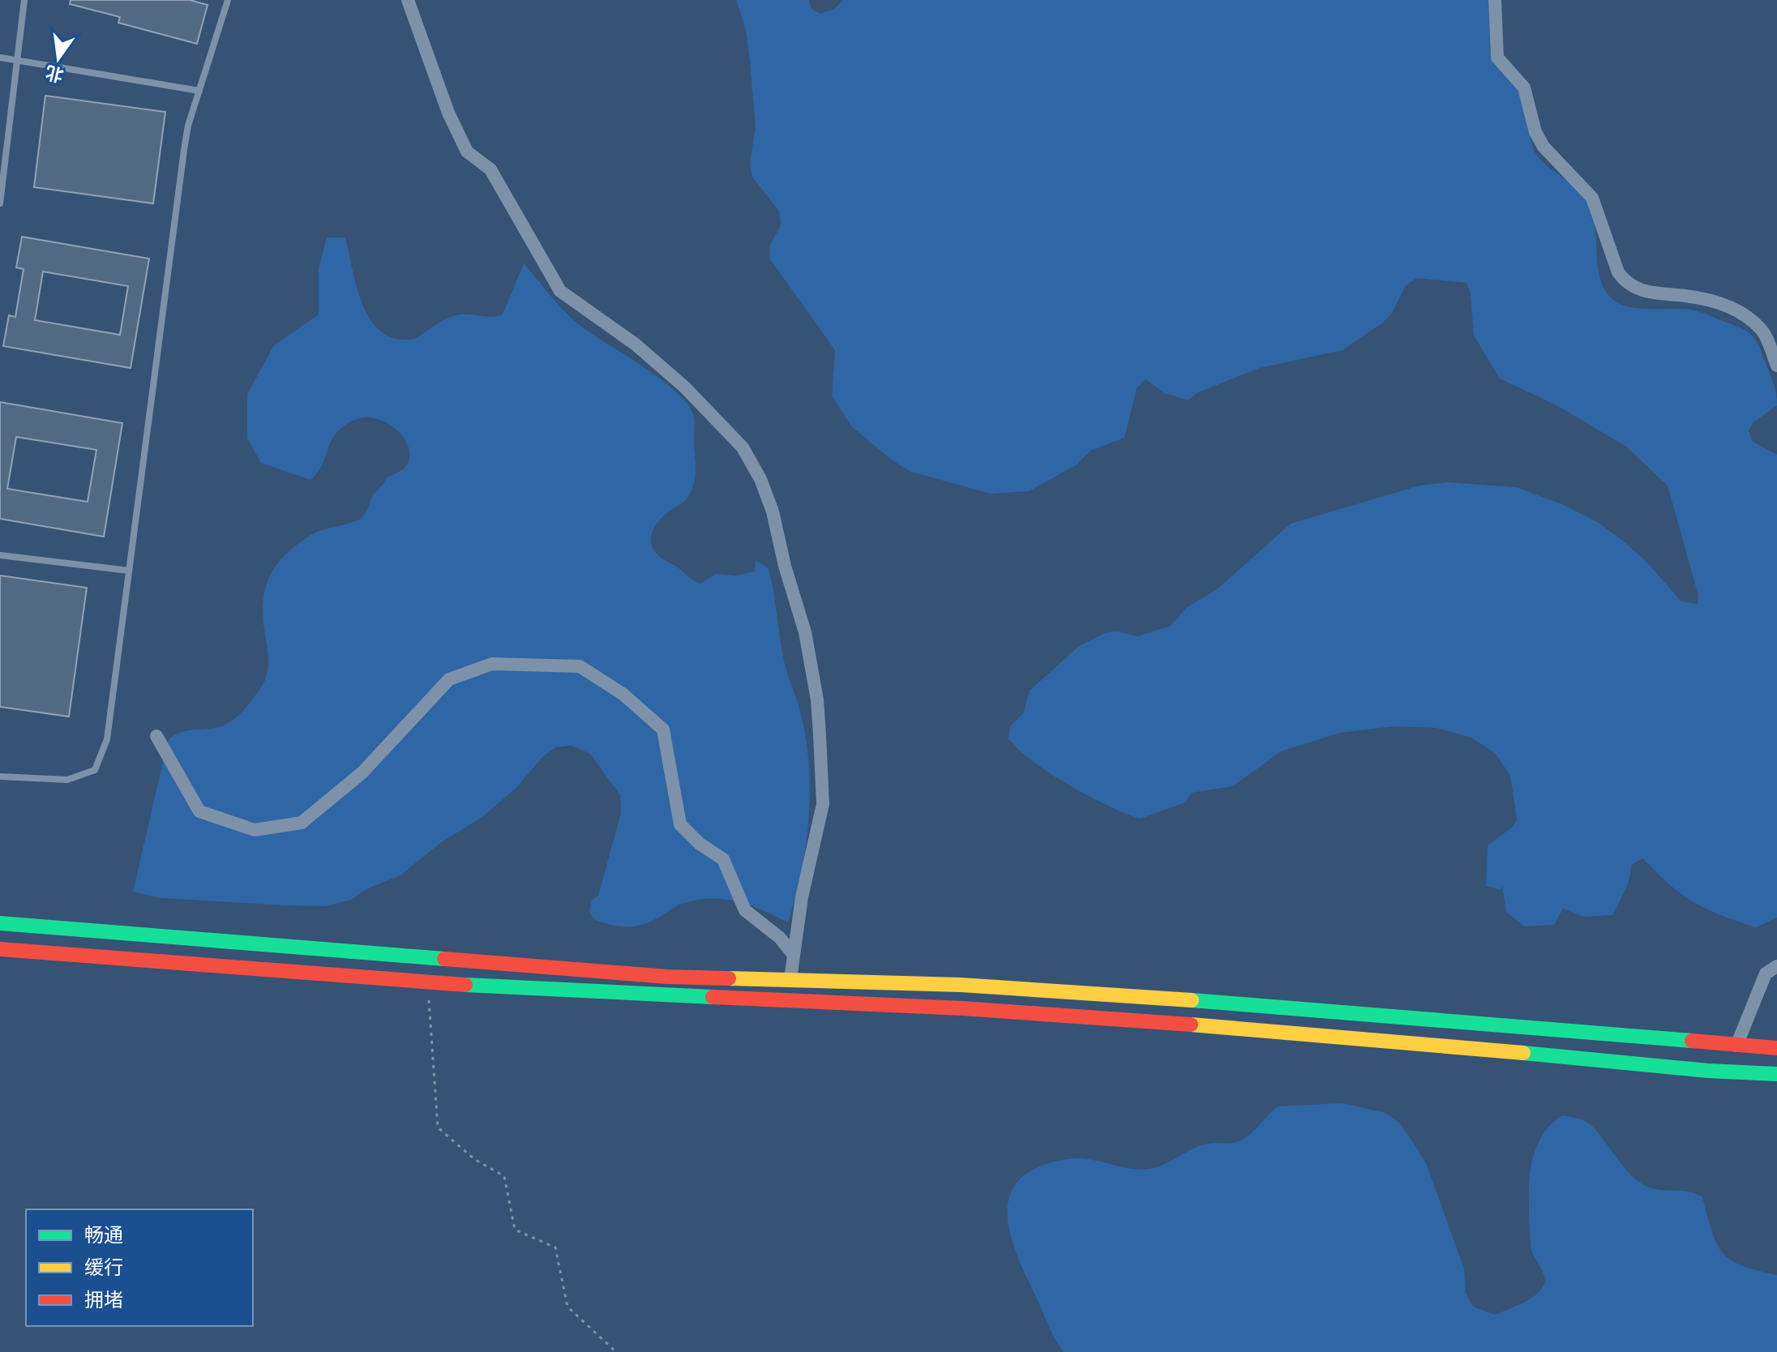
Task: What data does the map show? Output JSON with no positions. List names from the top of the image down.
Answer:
{
  "legend": ["畅通", "缓行", "拥堵"],
  "north": "bottom"
}
